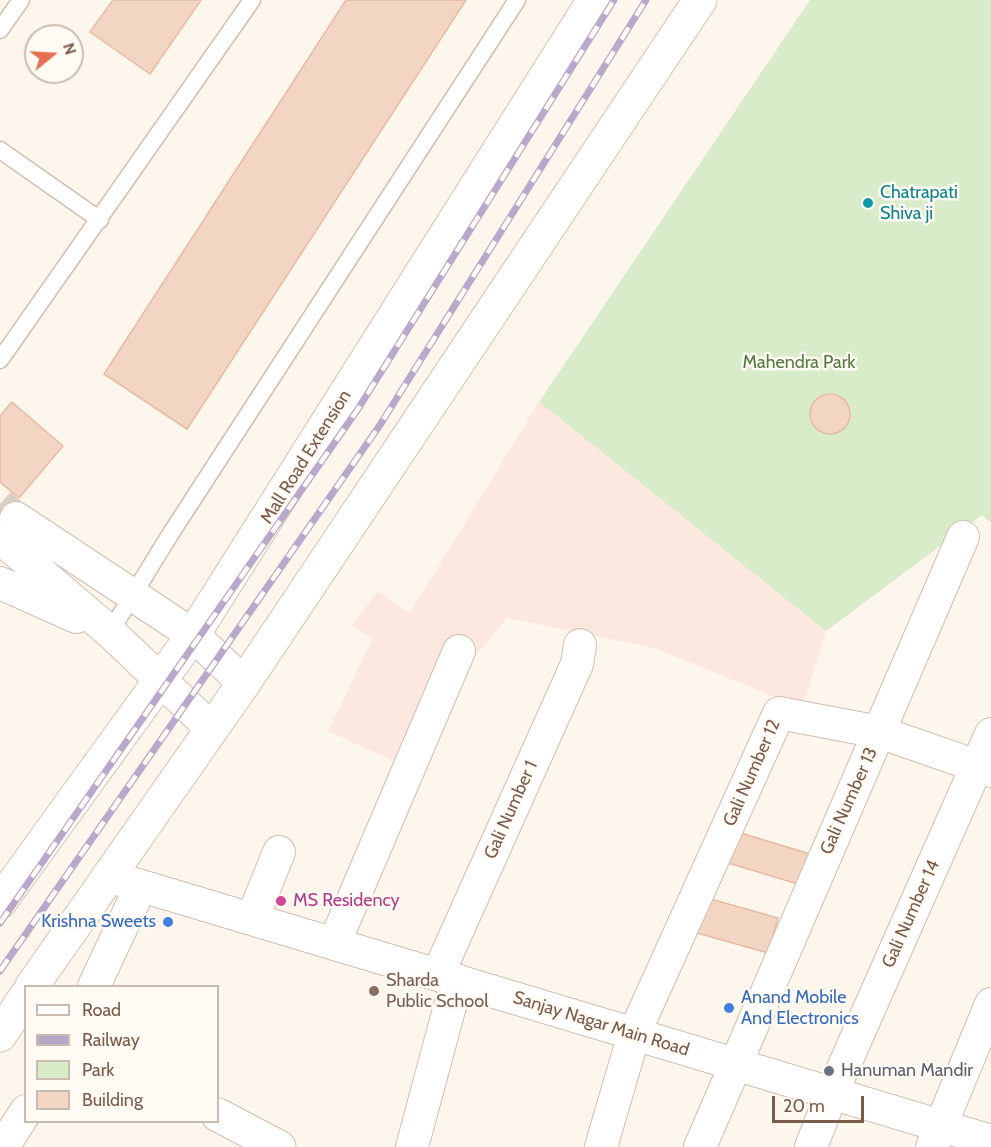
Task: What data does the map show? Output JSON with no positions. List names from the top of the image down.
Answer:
{
  "streets": {
    "main road": ["Mall Road Extension"],
    "street": [
      "Gali Number 12",
      "Gali Number 13",
      "Gali Number 1",
      "Gali Number 14",
      "Sanjay Nagar Main Road"
    ]
  },
  "crossings": [
    ["Gali Number 12", "Gali Number 13"],
    ["Gali Number 12", "Gali Number 14"],
    ["Gali Number 12", "Sanjay Nagar Main Road"],
    ["Gali Number 13", "Sanjay Nagar Main Road"],
    ["Gali Number 1", "Sanjay Nagar Main Road"],
    ["Gali Number 14", "Sanjay Nagar Main Road"]
  ],
  "parks": ["Mahendra Park"],
  "places": [
    "Chatrapati Shiva ji",
    "MS Residency",
    "Krishna Sweets",
    "Sharda Public School",
    "Anand Mobile And Electronics",
    "Hanuman Mandir"
  ],
  "legend": [
    "Road",
    "Railway",
    "Park",
    "Building"
  ],
  "scale_bar": "20 m",
  "north": "right"
}
